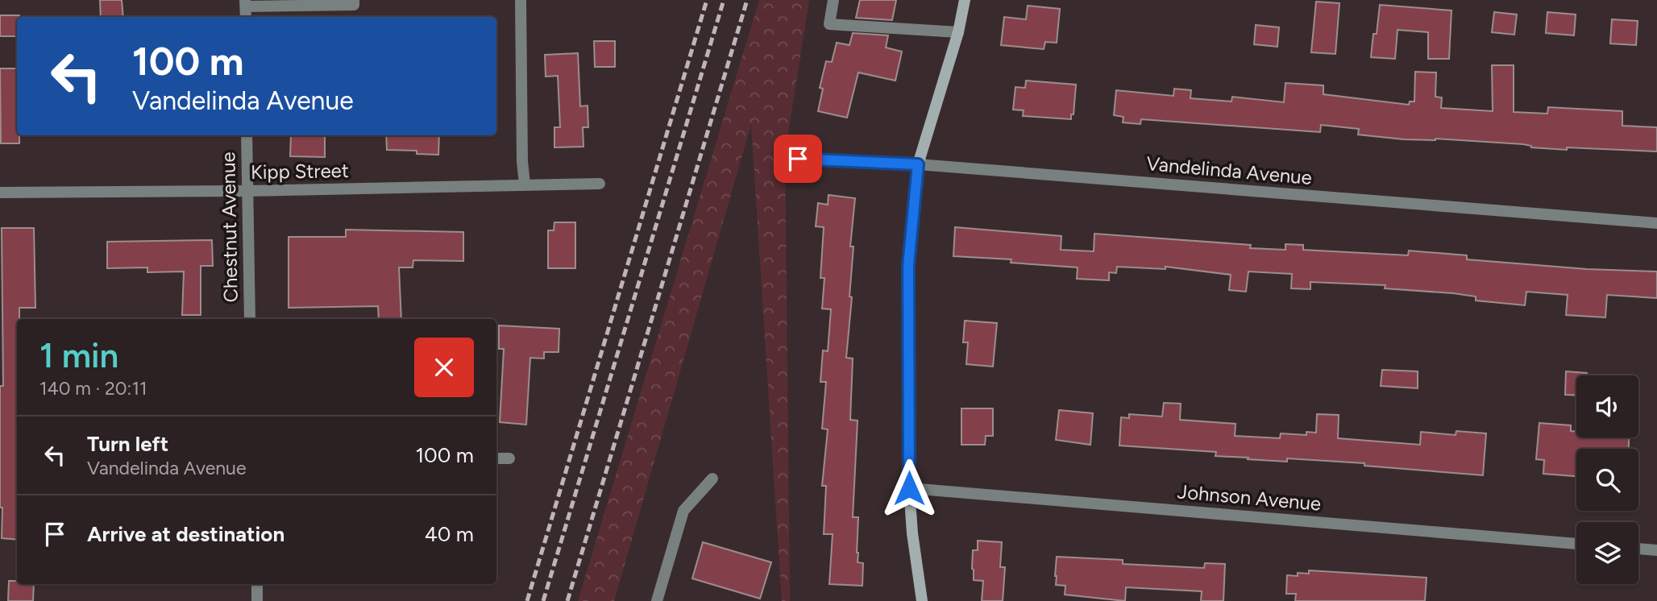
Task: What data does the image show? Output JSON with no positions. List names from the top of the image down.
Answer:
{
  "streets": {
    "street": [
      "Vandelinda Avenue",
      "Kipp Street",
      "Chestnut Avenue",
      "Johnson Avenue"
    ]
  },
  "crossings": [
    ["Kipp Street", "Chestnut Avenue"]
  ],
  "page": {
    "turn": ["100 m", "Vandelinda Avenue"],
    "heading": ["1 min", "140 m · 20:11"],
    "list": [
      {
        "name": "Turn left",
        "note": "Vandelinda Avenue",
        "value": "100 m"
      },
      {
        "name": "Arrive at destination",
        "value": "40 m"
      }
    ]
  }
}
